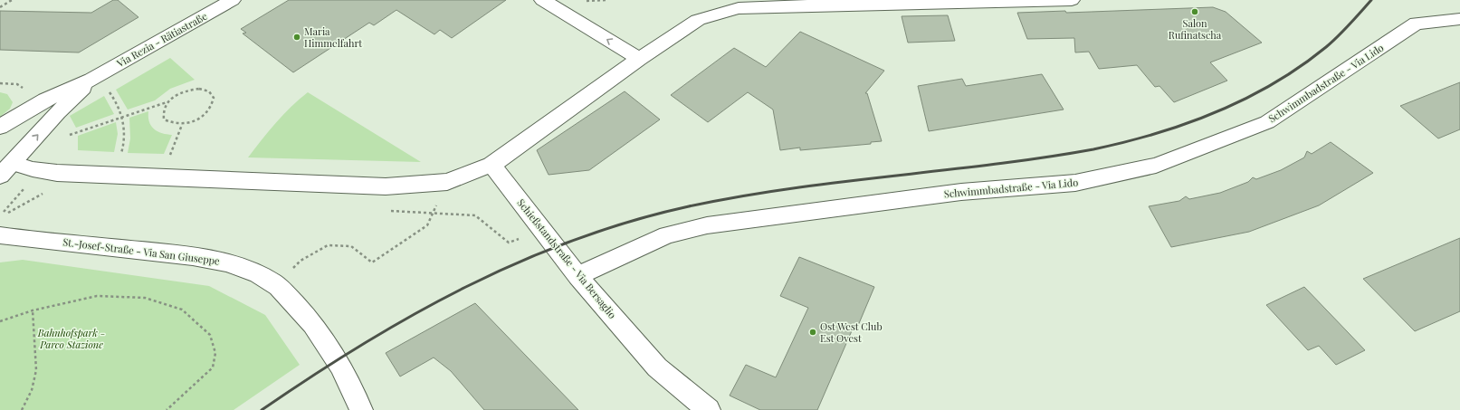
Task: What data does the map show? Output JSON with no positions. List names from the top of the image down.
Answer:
{
  "streets": {
    "street": [
      "Via Rezia - Rätiastraße",
      "Schwimmbadstraße - Via Lido",
      "St.-Josef-Straße - Via San Giuseppe",
      "Schießstandstraße - Via Bersaglio"
    ]
  },
  "crossings": [
    ["Schwimmbadstraße - Via Lido", "Schießstandstraße - Via Bersaglio"]
  ],
  "parks": ["Bahnhofspark - Parco Stazione"],
  "places": ["Salon Rufinatscha", "Maria Himmelfahrt", "Ost West Club Est Ovest"]
}
